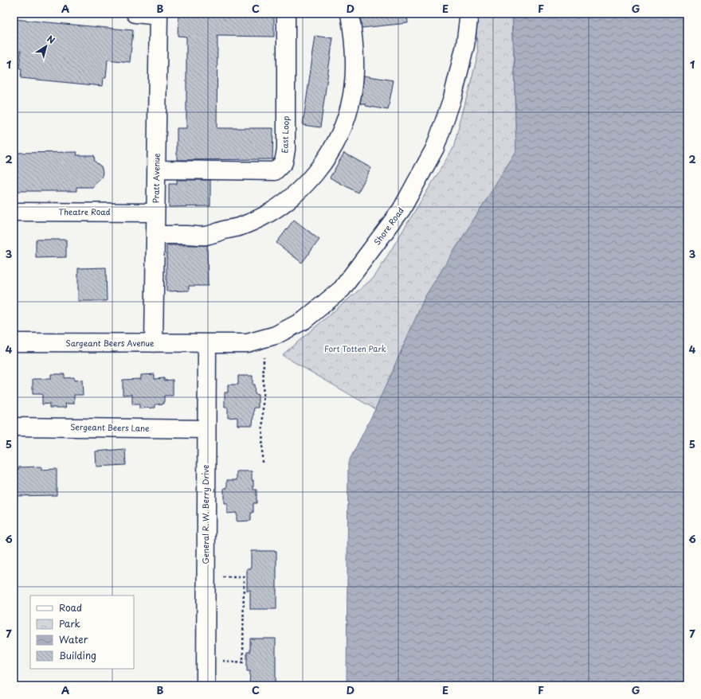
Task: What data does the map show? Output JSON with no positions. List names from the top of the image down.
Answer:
{
  "streets": {
    "street": [
      "East Loop",
      "Pratt Avenue",
      "Theatre Road",
      "Shore Road",
      "Sargeant Beers Avenue",
      "Sergeant Beers Lane",
      "General R. W. Berry Drive"
    ]
  },
  "crossings": [
    ["East Loop", "Pratt Avenue"],
    ["Pratt Avenue", "Theatre Road"],
    ["Pratt Avenue", "Sargeant Beers Avenue"],
    ["Shore Road", "Sargeant Beers Avenue"],
    ["Shore Road", "General R. W. Berry Drive"],
    ["Sargeant Beers Avenue", "General R. W. Berry Drive"],
    ["Sergeant Beers Lane", "General R. W. Berry Drive"]
  ],
  "parks": ["Fort Totten Park"],
  "legend": [
    "Road",
    "Park",
    "Water",
    "Building"
  ],
  "north": "top right",
  "grid": {
    "columns": [
      "A",
      "B",
      "C",
      "D",
      "E",
      "F",
      "G"
    ],
    "rows": [
      "1",
      "2",
      "3",
      "4",
      "5",
      "6",
      "7"
    ]
  }
}
